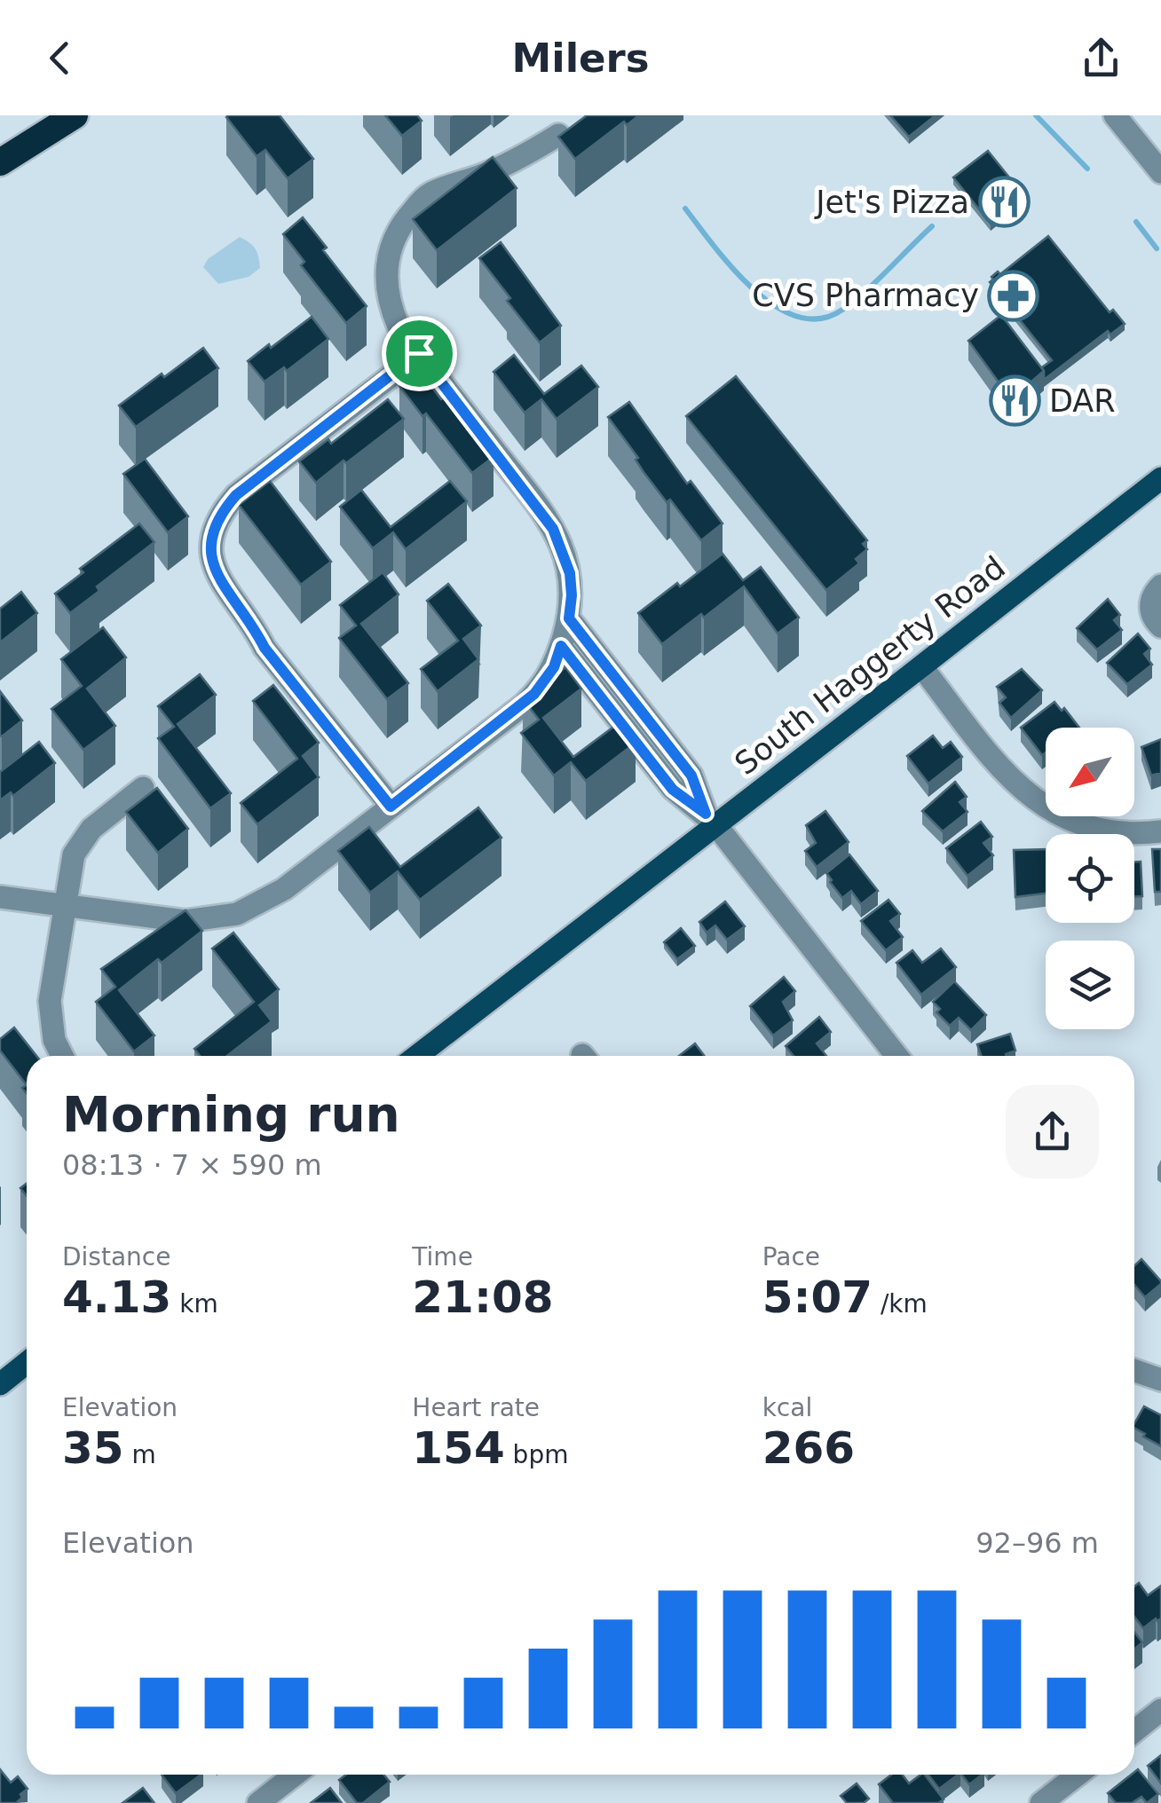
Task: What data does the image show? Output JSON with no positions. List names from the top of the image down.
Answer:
{
  "streets": {
    "main road": ["South Haggerty Road"]
  },
  "places": {
    "restaurant": ["Jet's Pizza", "DAR"],
    "pharmacy": ["CVS Pharmacy"]
  },
  "north": "bottom left",
  "page": {
    "header": "Milers",
    "heading": ["Morning run", "08:13 · 7 × 590 m"],
    "stats": [
      ["Distance", "4.13 km"],
      ["Time", "21:08"],
      ["Pace", "5:07 /km"],
      ["Elevation", "35 m"],
      ["Heart rate", "154 bpm"],
      ["kcal", "266"]
    ],
    "chart": ["Elevation", "92–96 m"]
  }
}
